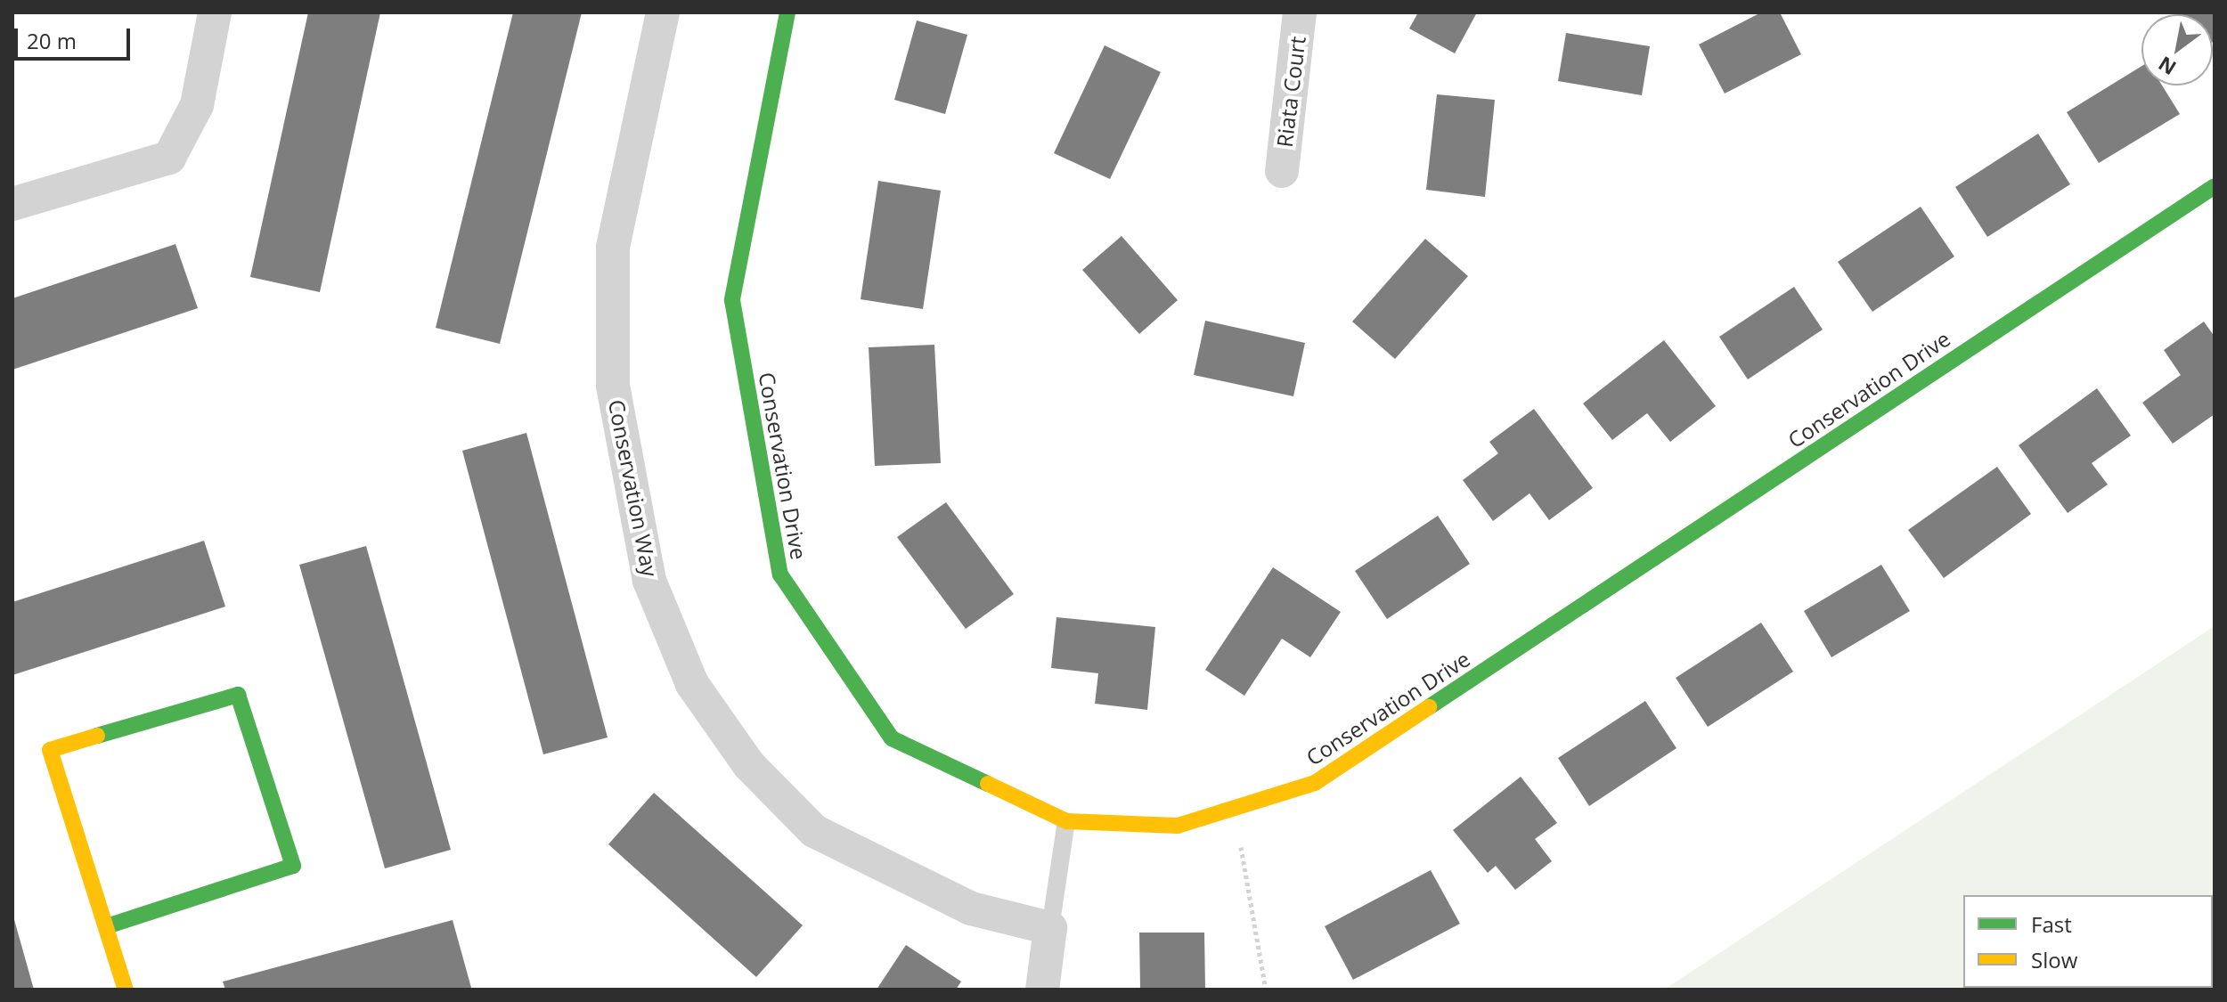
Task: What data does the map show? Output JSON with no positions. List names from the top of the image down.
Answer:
{
  "streets": {
    "street": ["Riata Court", "Conservation Drive", "Conservation Way"]
  },
  "legend": ["Fast", "Slow"],
  "scale_bar": "20 m",
  "north": "bottom left"
}
